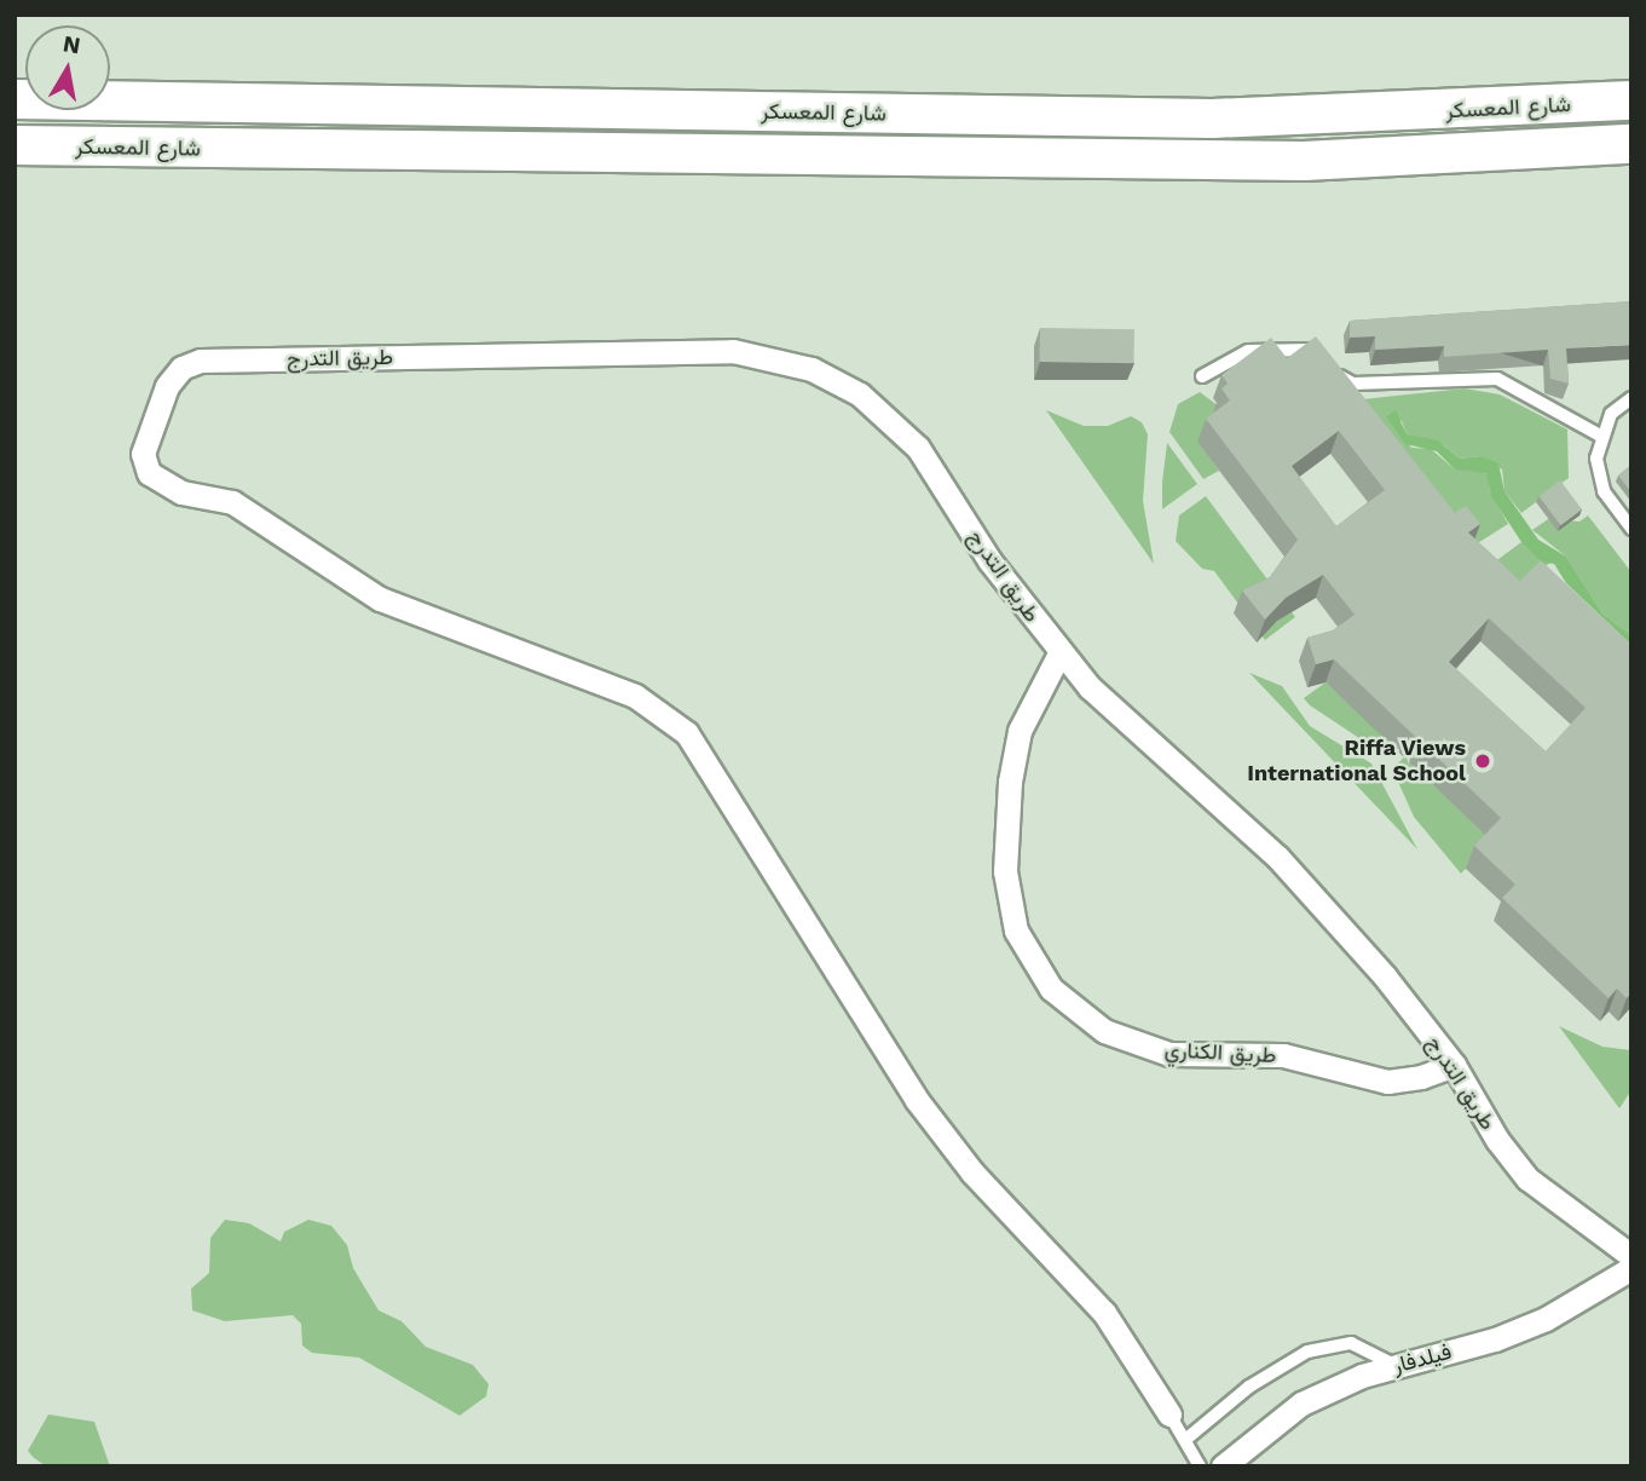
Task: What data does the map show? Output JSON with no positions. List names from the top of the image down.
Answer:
{
  "streets": {
    "main road": ["شارع المعسكر"],
    "street": ["طريق التدرج", "طريق الكناري", "فيلدفار"]
  },
  "crossings": [
    ["طريق التدرج", "طريق الكناري"]
  ],
  "places": ["Riffa Views International School"],
  "north": "top"
}
